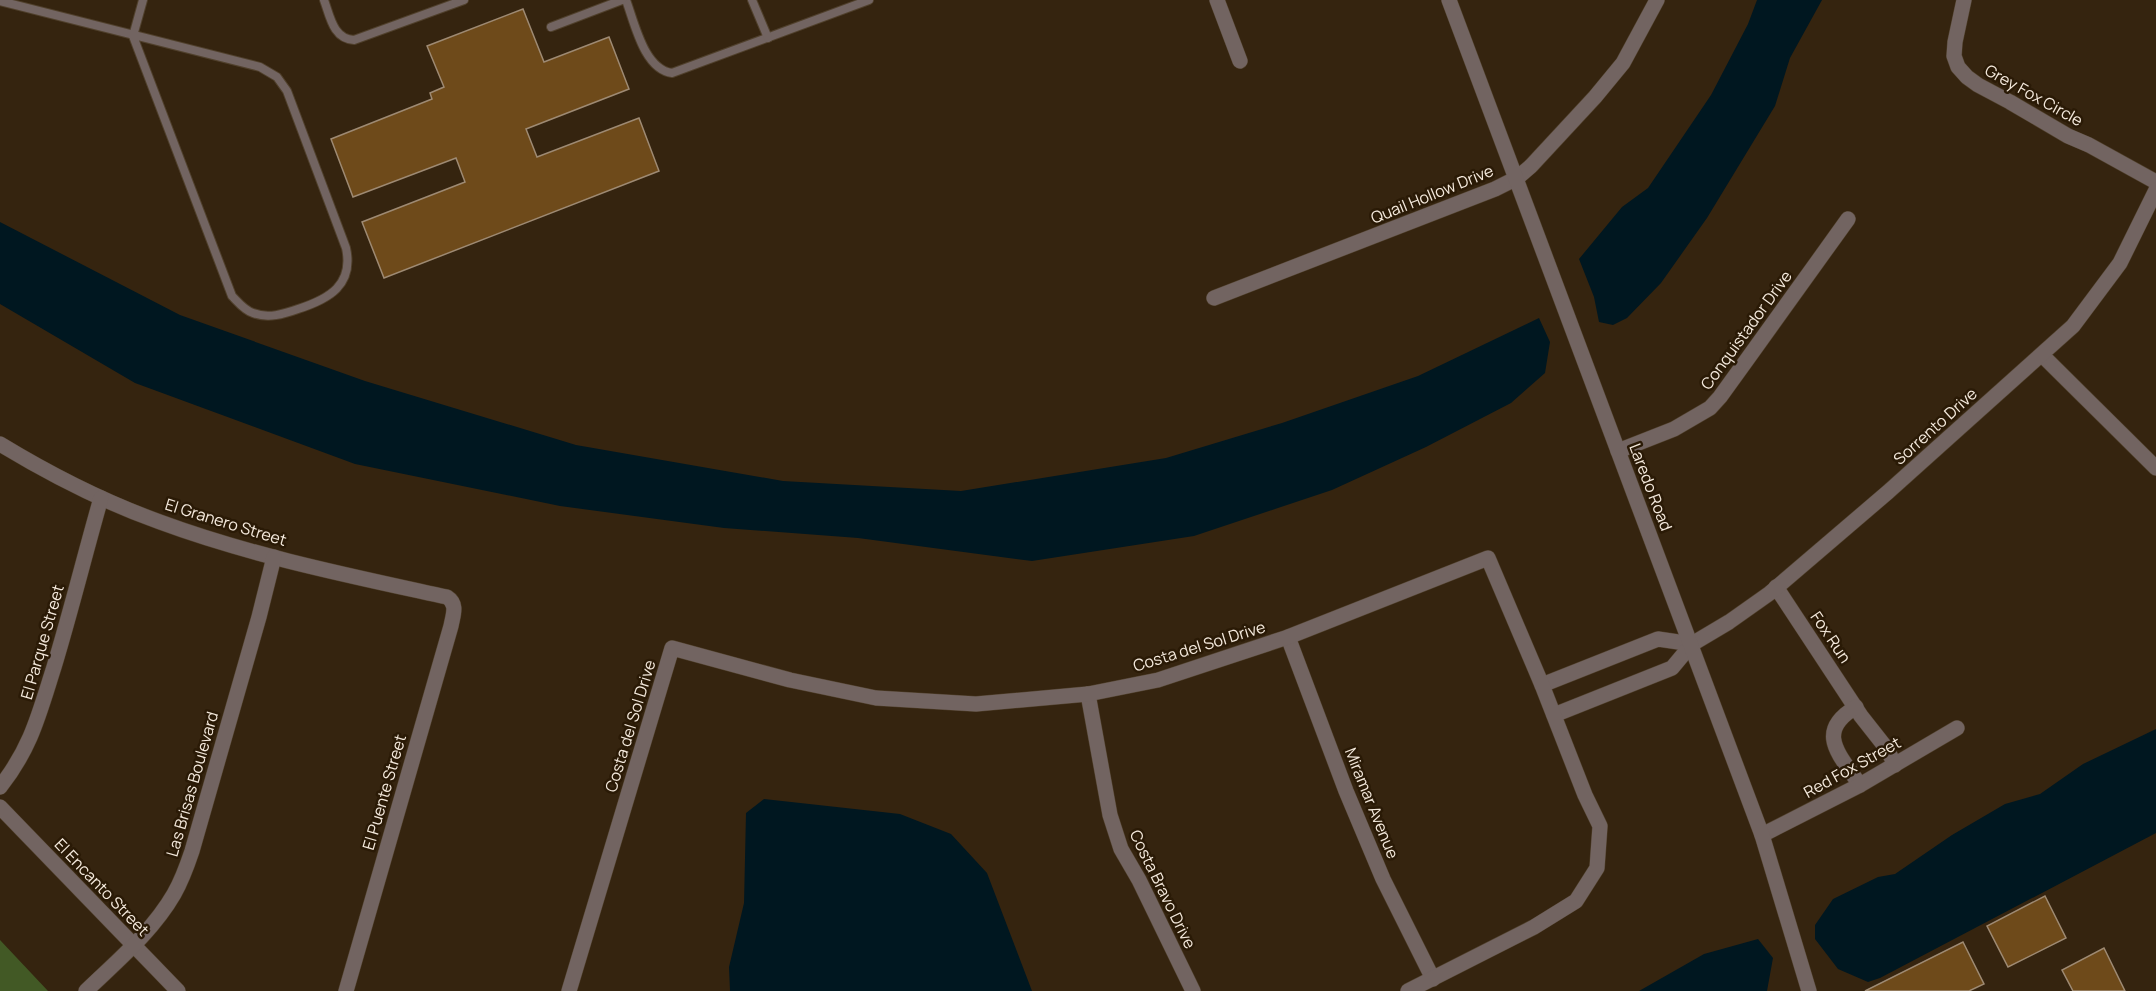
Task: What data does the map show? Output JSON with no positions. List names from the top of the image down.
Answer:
{
  "streets": {
    "street": [
      "Grey Fox Circle",
      "Quail Hollow Drive",
      "Conquistador Drive",
      "Sorrento Drive",
      "Laredo Road",
      "El Granero Street",
      "Fox Run",
      "El Parque Street",
      "Costa del Sol Drive",
      "Red Fox Street",
      "Las Brisas Boulevard",
      "El Puente Street",
      "Miramar Avenue",
      "El Encanto Street",
      "Costa Bravo Drive"
    ]
  },
  "crossings": [
    ["Quail Hollow Drive", "Laredo Road"],
    ["Conquistador Drive", "Laredo Road"],
    ["Sorrento Drive", "Laredo Road"],
    ["Sorrento Drive", "Fox Run"],
    ["Sorrento Drive", "Costa del Sol Drive"],
    ["Laredo Road", "Red Fox Street"],
    ["El Granero Street", "El Parque Street"],
    ["El Granero Street", "Las Brisas Boulevard"],
    ["El Granero Street", "El Puente Street"],
    ["Fox Run", "Red Fox Street"],
    ["Costa del Sol Drive", "Miramar Avenue"],
    ["Costa del Sol Drive", "Costa Bravo Drive"],
    ["Las Brisas Boulevard", "El Encanto Street"]
  ]
}
